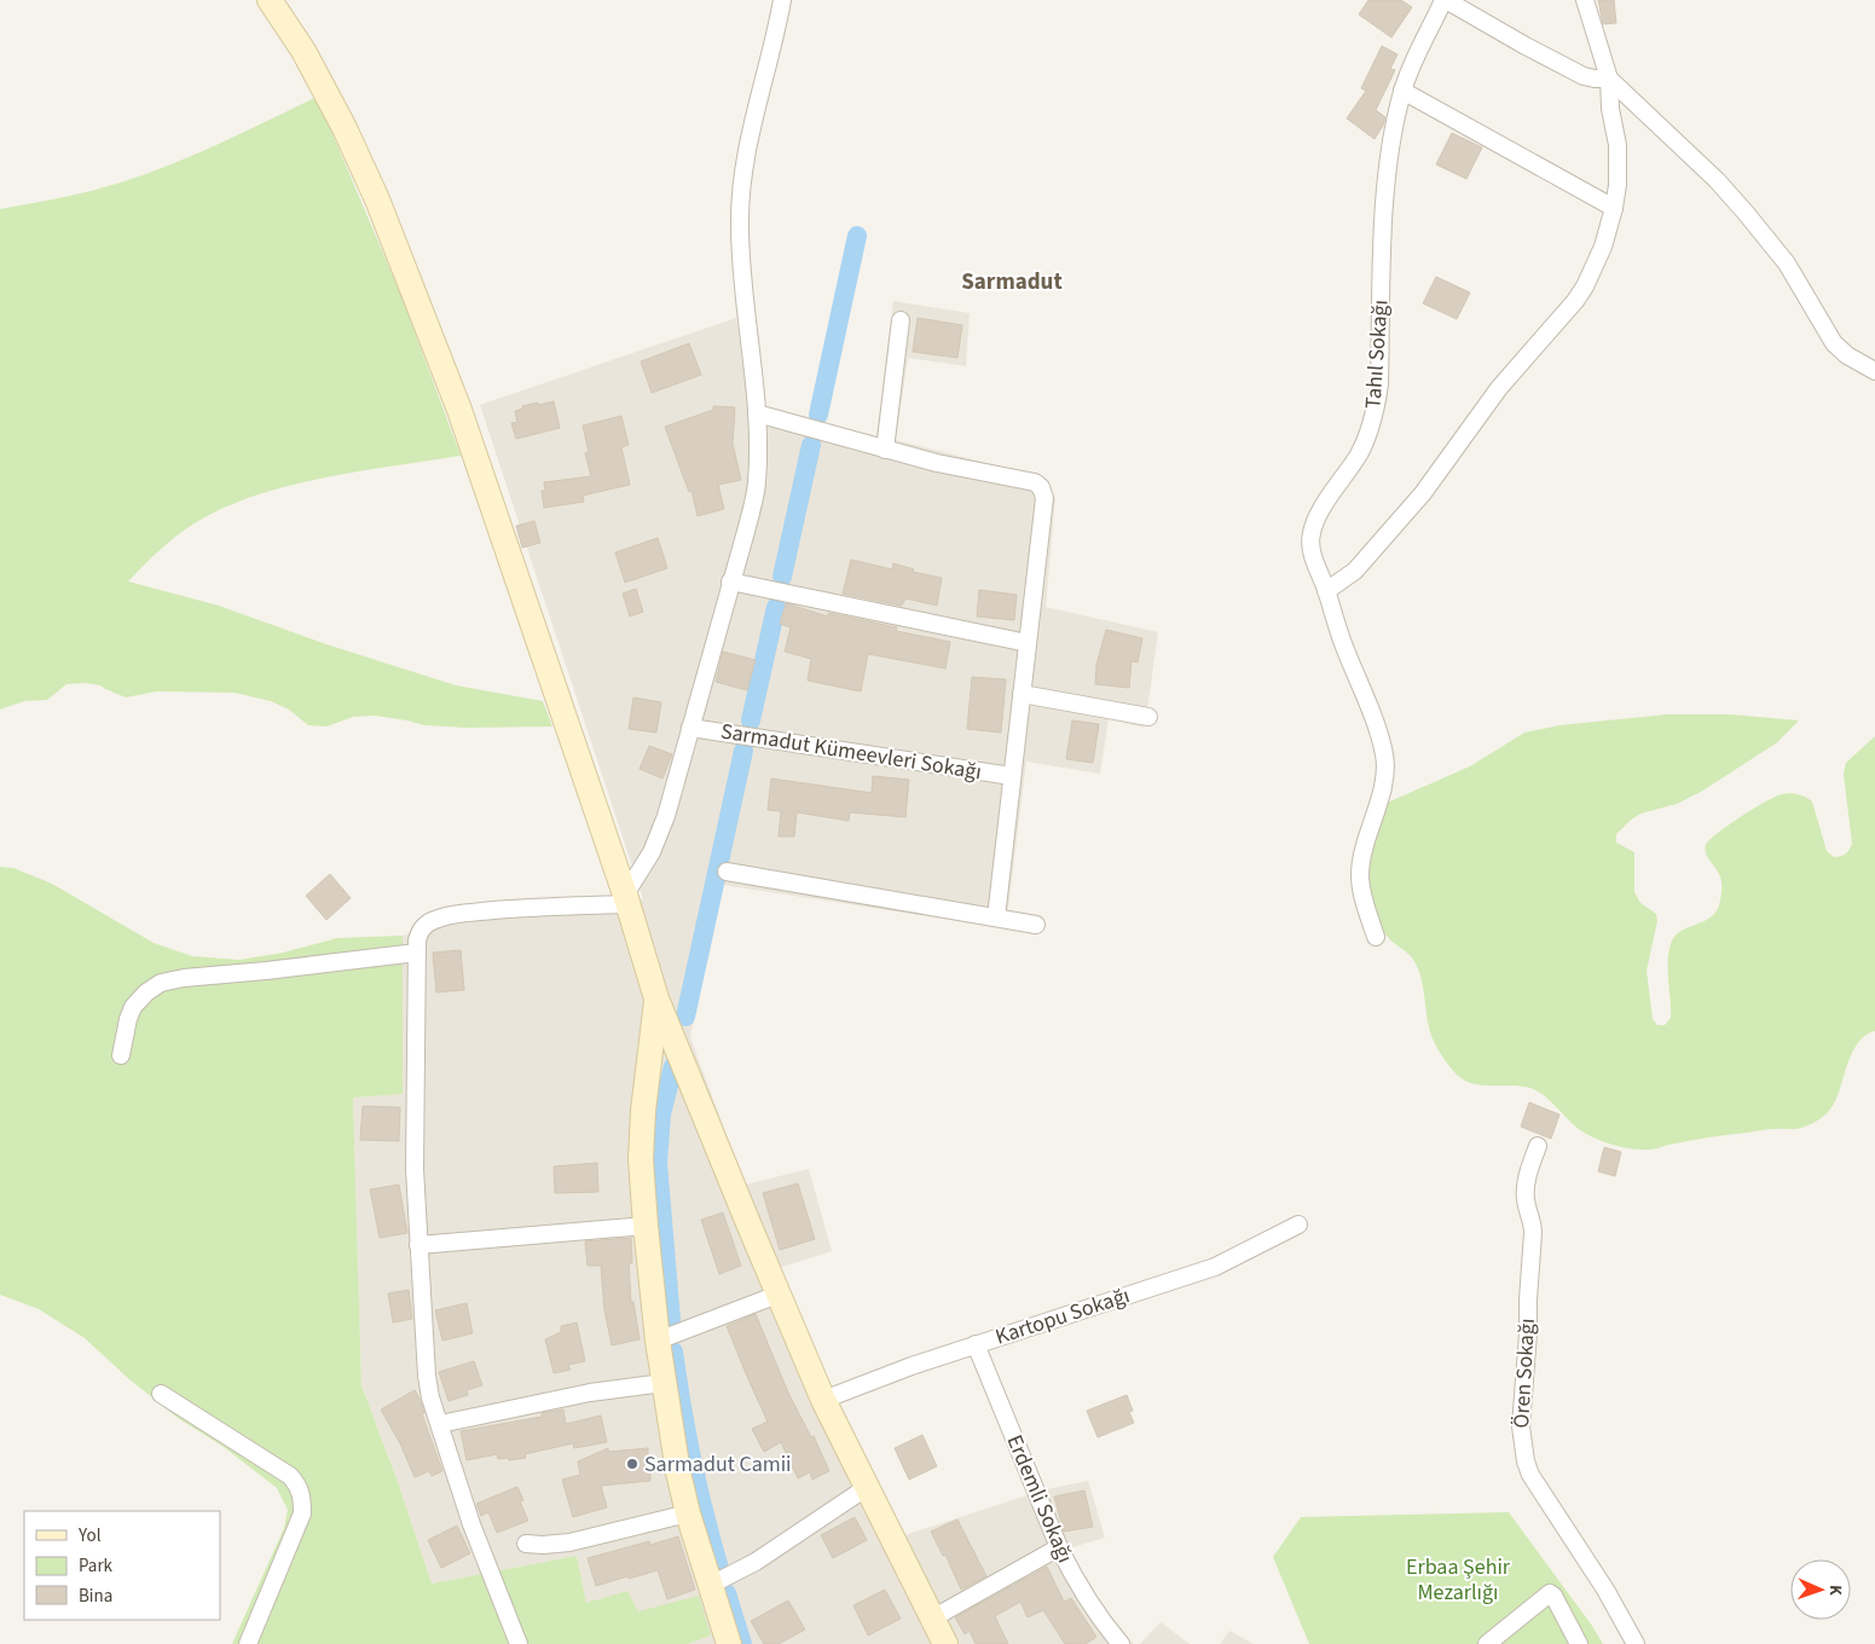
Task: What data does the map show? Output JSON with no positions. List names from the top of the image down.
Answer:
{
  "streets": {
    "street": [
      "Tahıl Sokağı",
      "Sarmadut Kümeevleri Sokağı",
      "Kartopu Sokağı",
      "Ören Sokağı",
      "Erdemli Sokağı"
    ]
  },
  "crossings": [
    ["Kartopu Sokağı", "Erdemli Sokağı"]
  ],
  "districts": ["Sarmadut"],
  "parks": ["Erbaa Şehir Mezarlığı"],
  "places": ["Sarmadut Camii"],
  "legend": ["Yol", "Park", "Bina"],
  "north": "right"
}
